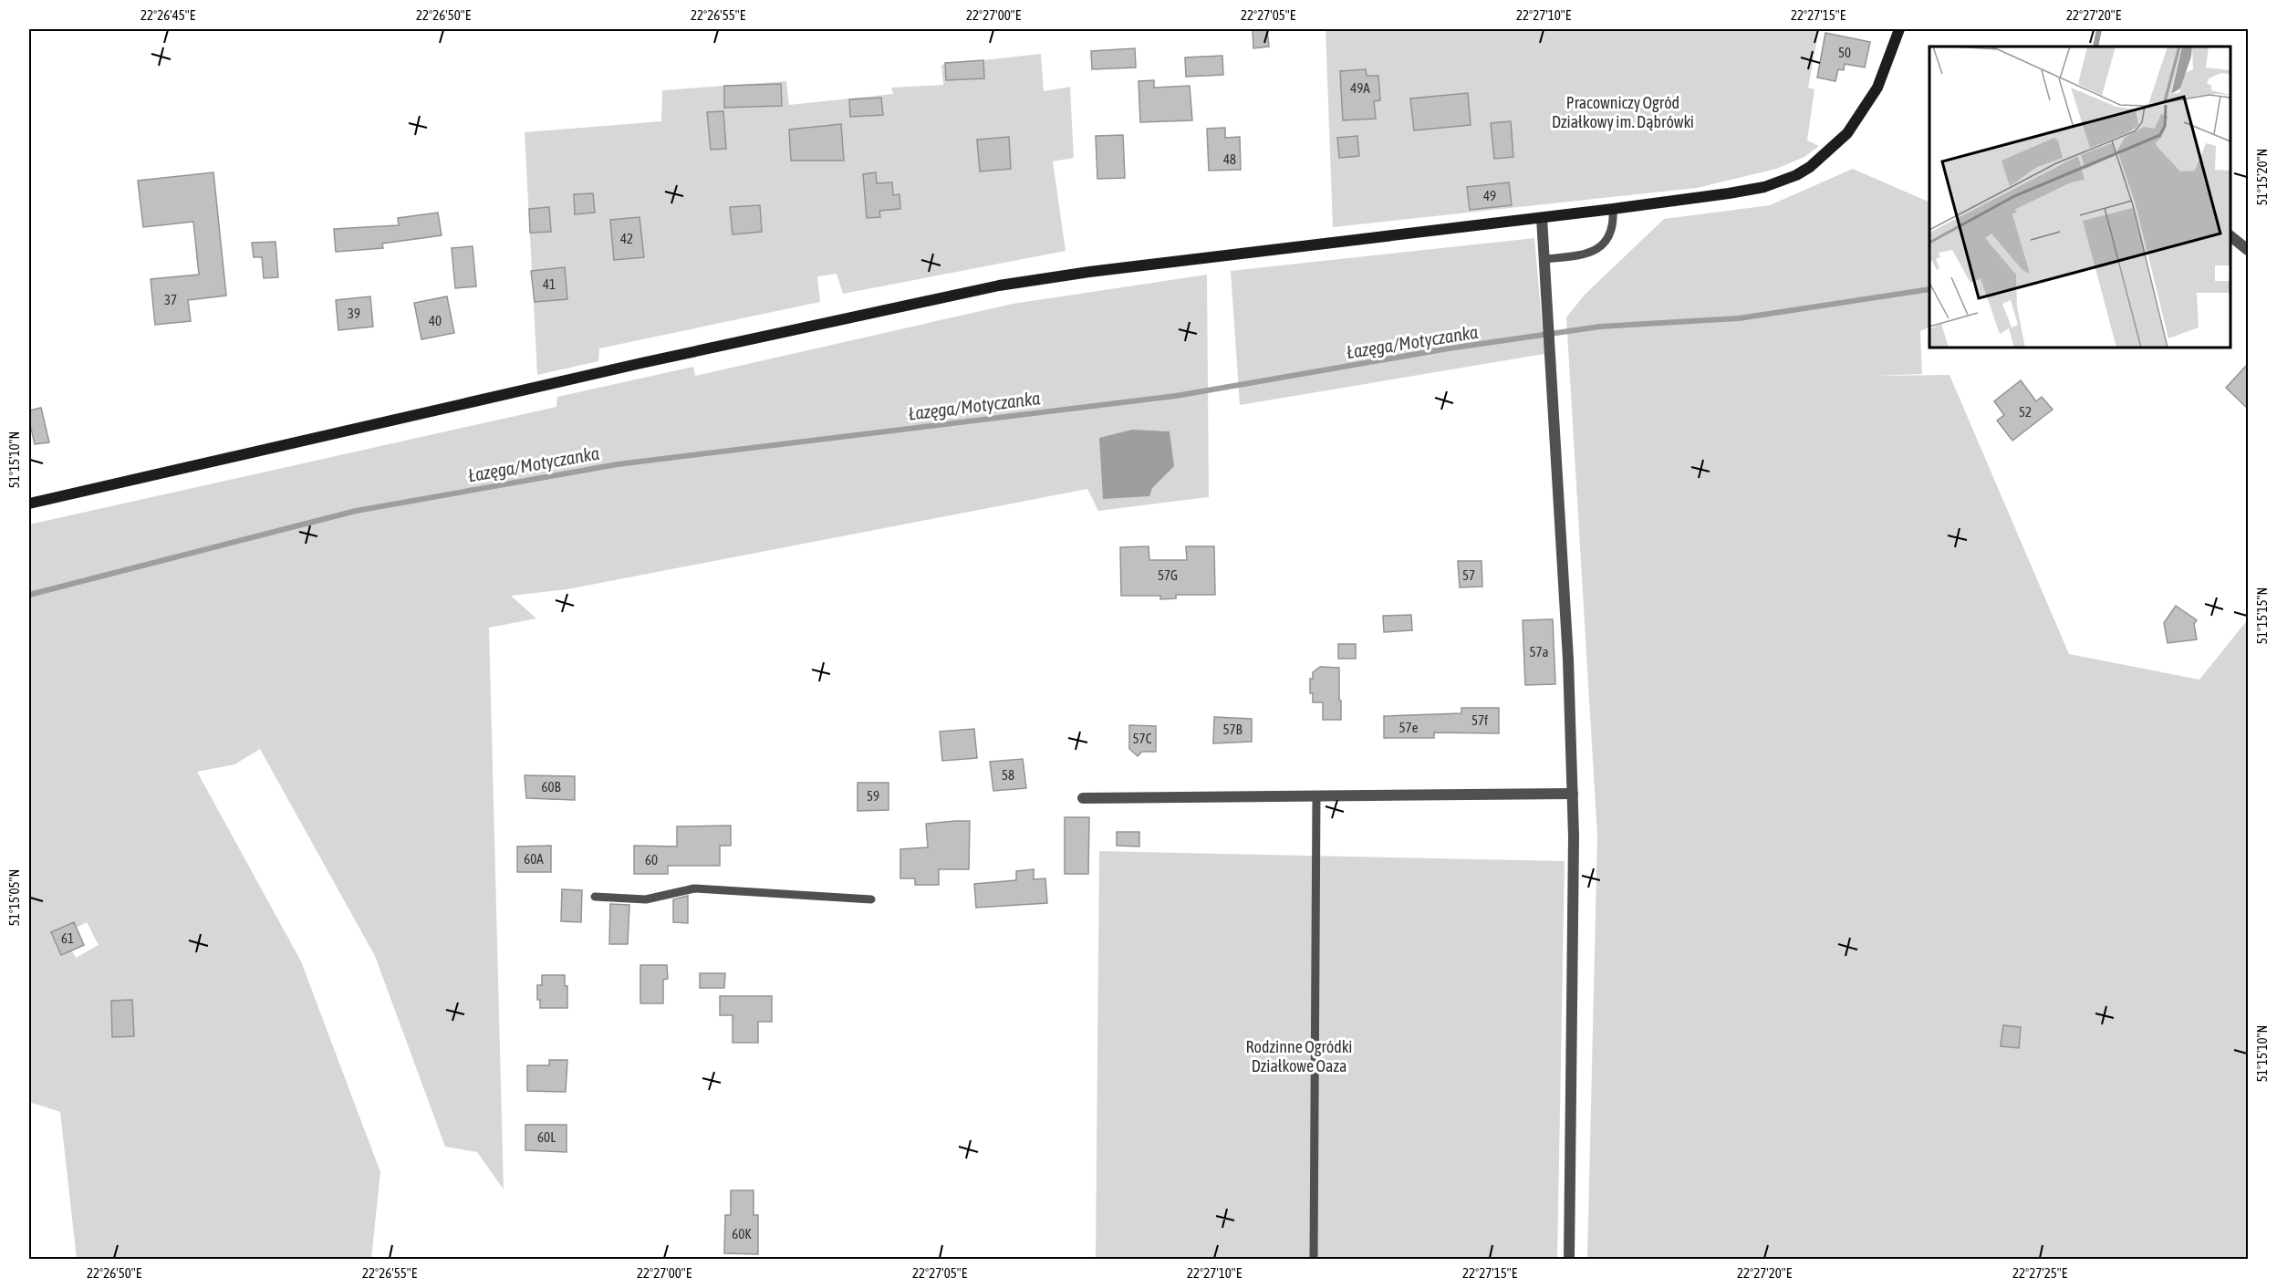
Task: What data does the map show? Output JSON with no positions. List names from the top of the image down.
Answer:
{
  "water": ["Łazęga/Motyczanka"],
  "parks": ["Pracowniczy Ogród Działkowy im. Dąbrówki", "Rodzinne Ogródki Działkowe Oaza"],
  "house_numbers": [
    "50",
    "49A",
    "48",
    "49",
    "42",
    "41",
    "37",
    "39",
    "40",
    "52",
    "57G",
    "57",
    "57a",
    "57f",
    "57e",
    "57B",
    "57C",
    "58",
    "60B",
    "59",
    "60A",
    "60",
    "61",
    "60L",
    "60K"
  ],
  "coordinates": [
    "22°26'45\"E",
    "22°26'50\"E",
    "22°26'55\"E",
    "22°27'00\"E",
    "22°27'05\"E",
    "22°27'10\"E",
    "22°27'15\"E",
    "22°27'20\"E",
    "51°15'20\"N",
    "51°15'10\"N",
    "51°15'15\"N",
    "51°15'05\"N",
    "22°27'25\"E"
  ]
}
